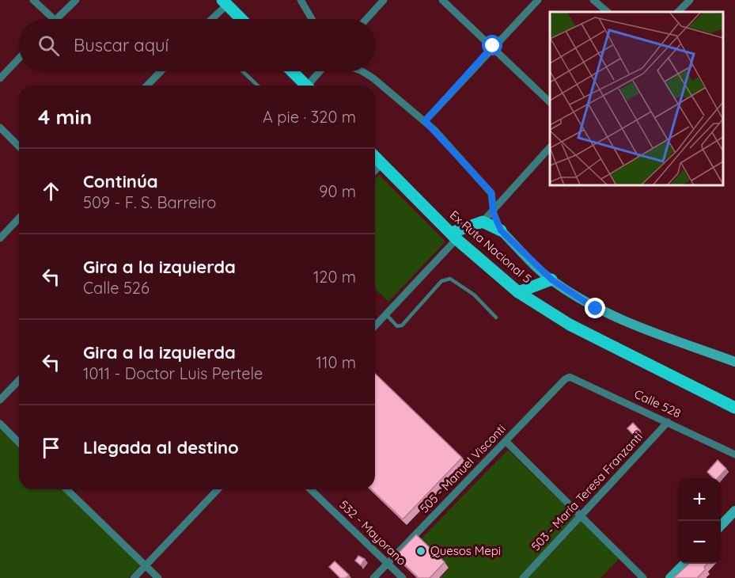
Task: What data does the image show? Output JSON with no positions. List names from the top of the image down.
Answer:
{
  "streets": {
    "main road": ["Ex Ruta Nacional 5"],
    "street": [
      "Calle 528",
      "505 - Manuel Visconti",
      "503 - María Teresa Franzanti",
      "532 - Mayorano"
    ]
  },
  "crossings": [
    ["Calle 528", "505 - Manuel Visconti"],
    ["Calle 528", "503 - María Teresa Franzanti"],
    ["505 - Manuel Visconti", "532 - Mayorano"]
  ],
  "places": ["Quesos Mepi"],
  "page": {
    "search": "Buscar aquí",
    "heading": ["4 min", "A pie · 320 m"],
    "list": [
      ["Continúa", "509 - F. S. Barreiro", "90 m"],
      ["Gira a la izquierda", "Calle 526", "120 m"],
      ["Gira a la izquierda", "1011 - Doctor Luis Pertele", "110 m"],
      "Llegada al destino"
    ],
    "map_buttons": ["+", "−"]
  }
}
